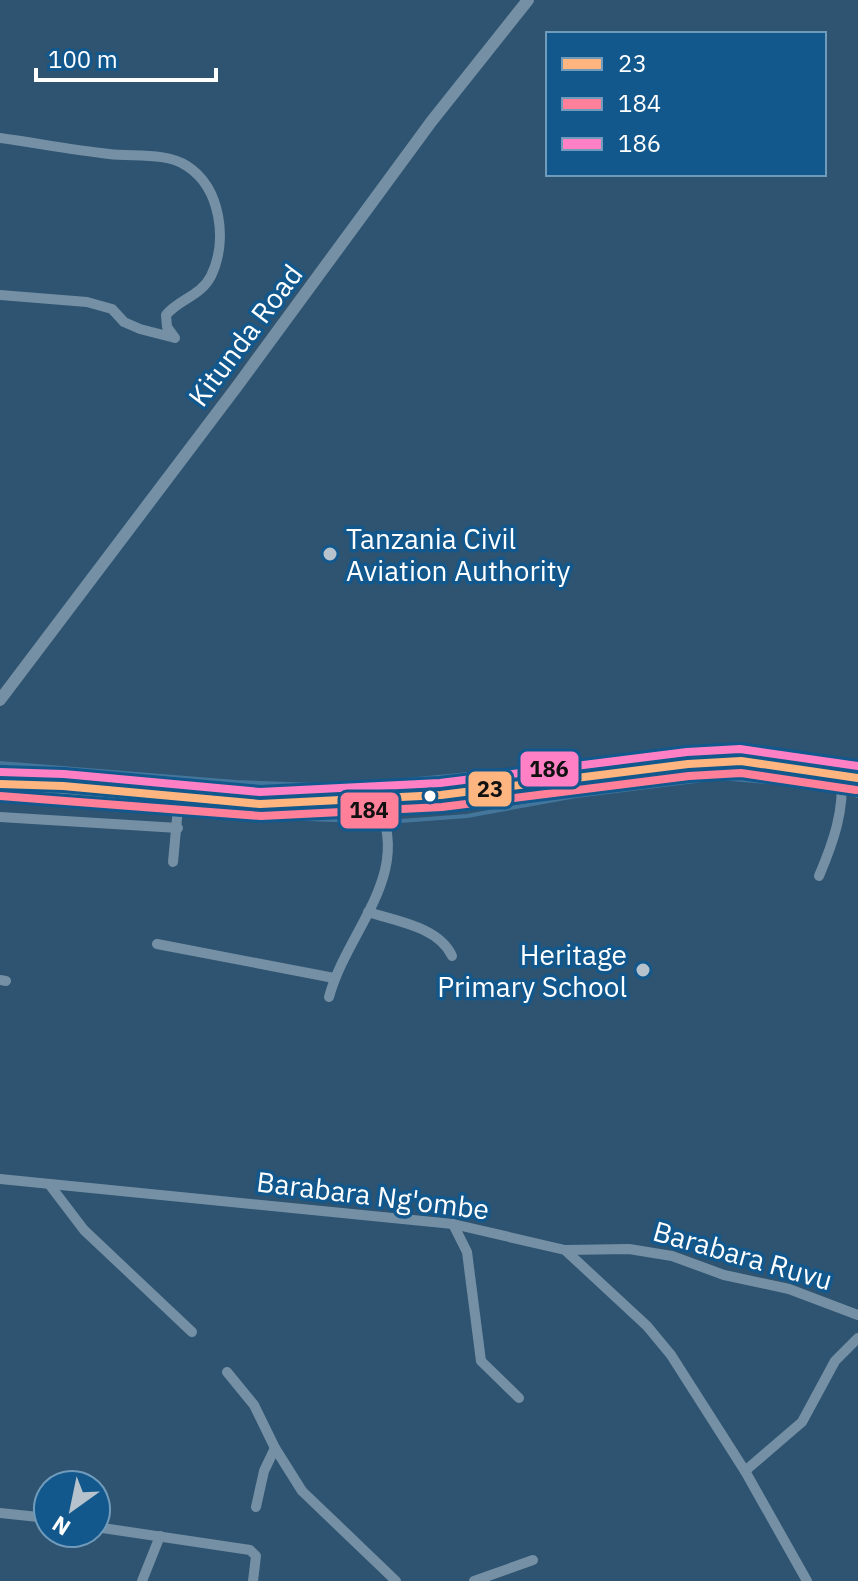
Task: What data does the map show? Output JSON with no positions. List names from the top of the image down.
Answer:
{
  "streets": {
    "street": ["Kitunda Road", "Barabara Ng'ombe", "Barabara Ruvu"]
  },
  "crossings": [
    ["Barabara Ng'ombe", "Barabara Ruvu"]
  ],
  "places": ["Tanzania Civil Aviation Authority", "Heritage Primary School"],
  "lines": ["transit line 186", "transit line 23", "transit line 184"],
  "legend": ["23", "184", "186"],
  "scale_bar": "100 m",
  "north": "bottom left"
}
